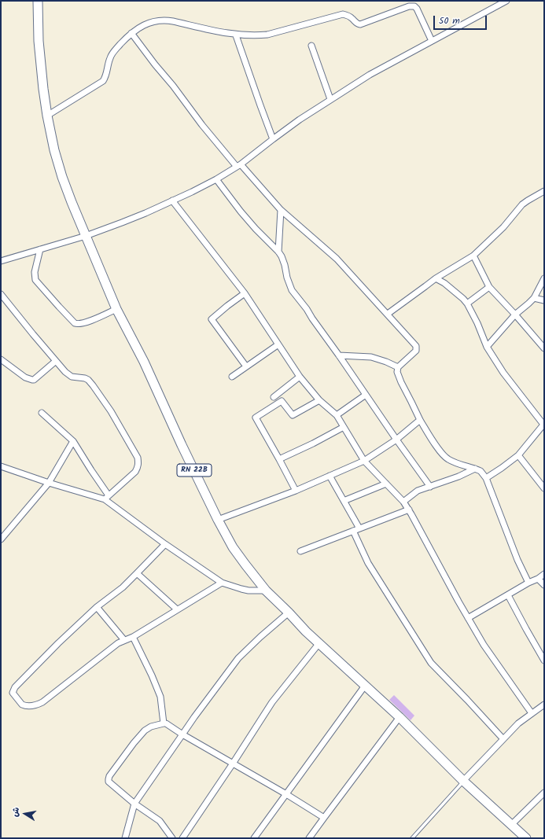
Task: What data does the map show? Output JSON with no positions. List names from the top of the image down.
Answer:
{
  "streets": {
    "main road": ["RN 22B"]
  },
  "scale_bar": "50 m",
  "north": "left"
}
